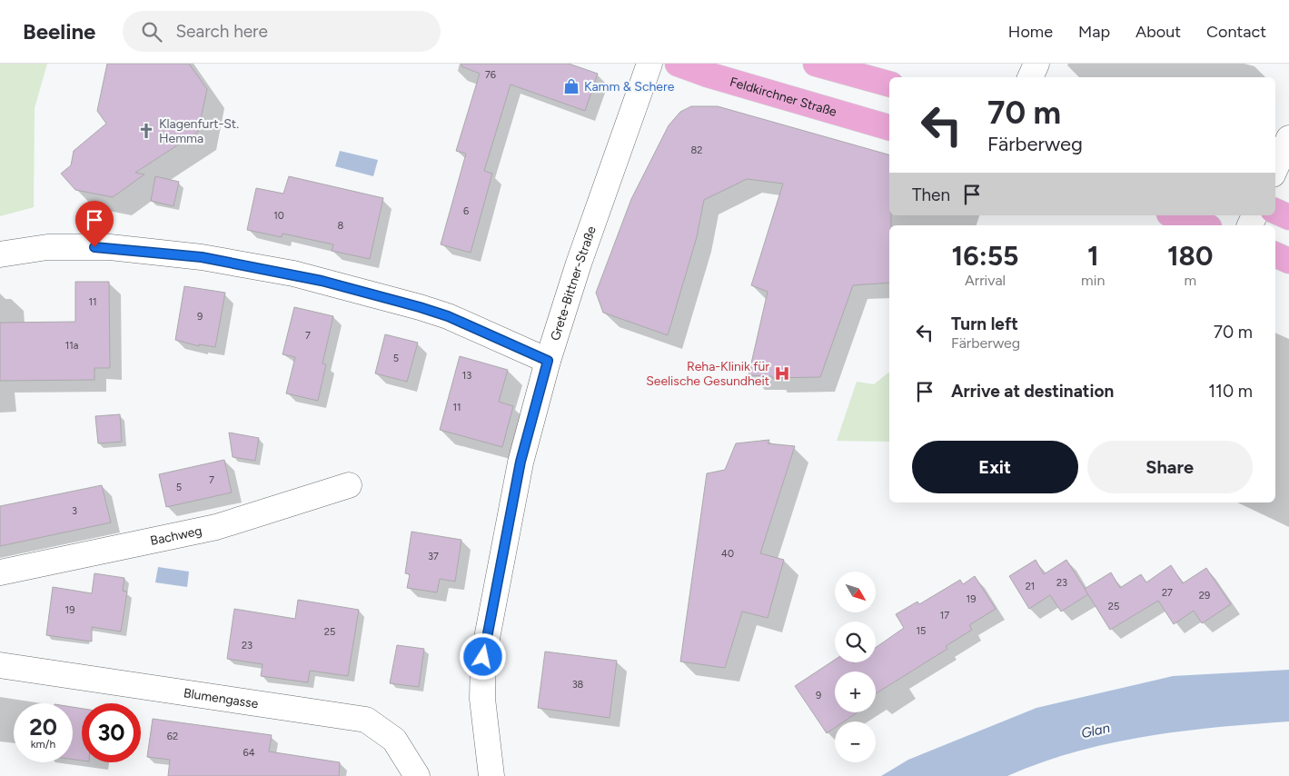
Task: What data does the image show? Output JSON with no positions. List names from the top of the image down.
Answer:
{
  "streets": {
    "main road": ["Feldkirchner Straße"],
    "street": ["Grete-Bittner-Straße", "Bachweg", "Blumengasse"]
  },
  "water": ["Glan"],
  "places": {
    "shop": ["Kamm & Schere"],
    "church": ["Klagenfurt-St. Hemma"],
    "hospital": ["Reha-Klinik für Seelische Gesundheit"]
  },
  "house_numbers": [
    "76",
    "82",
    "6",
    "10",
    "8",
    "11",
    "9",
    "7",
    "11a",
    "5",
    "13",
    "11",
    "7",
    "5",
    "3",
    "40",
    "37",
    "23",
    "21",
    "27",
    "29",
    "19",
    "25",
    "19",
    "17",
    "15",
    "25",
    "23",
    "38",
    "9",
    "62",
    "64"
  ],
  "north": "bottom right",
  "page": {
    "header": "Beeline",
    "search": "Search here",
    "nav": [
      "Home",
      "Map",
      "About",
      "Contact"
    ],
    "turn": ["70 m", "Färberweg"],
    "then": "Then",
    "eta": [
      "16:55",
      "Arrival",
      "1",
      "min",
      "180",
      "m"
    ],
    "list": [
      {
        "name": "Turn left",
        "note": "Färberweg",
        "value": "70 m"
      },
      {
        "name": "Arrive at destination",
        "value": "110 m"
      }
    ],
    "buttons": ["Exit", "Share"],
    "map_buttons": ["+", "−"],
    "speed": "20 km/h",
    "limit": "30"
  }
}
